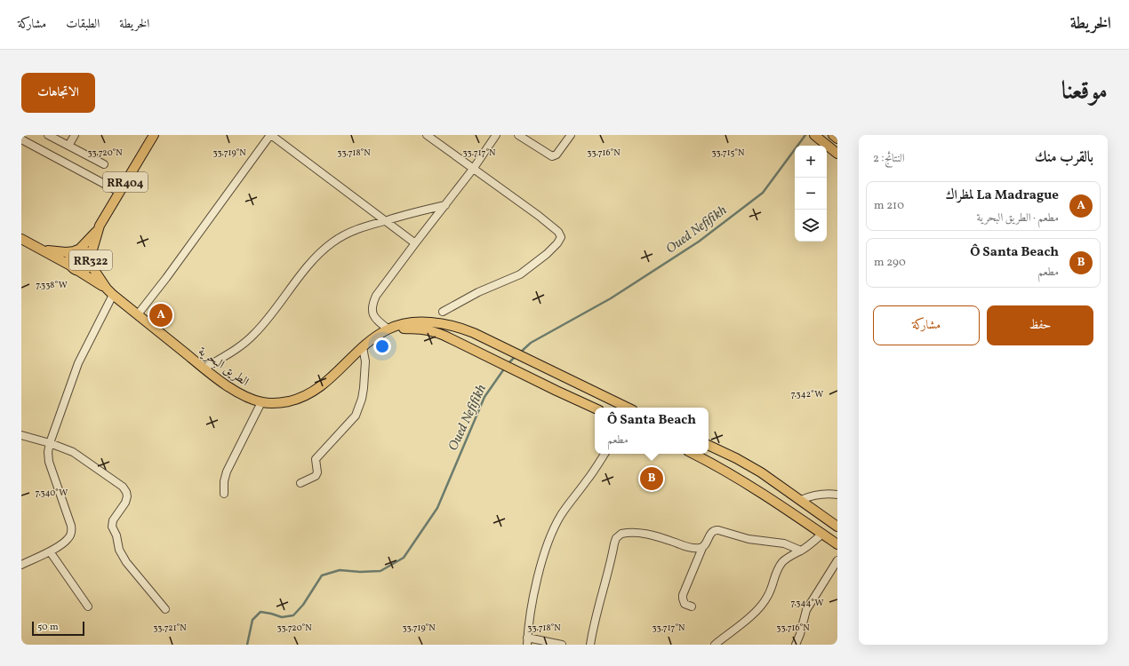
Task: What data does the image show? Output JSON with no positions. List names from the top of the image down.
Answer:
{
  "streets": {
    "main road": ["RR404", "RR322", "الطريق البحرية"]
  },
  "crossings": [
    ["RR404", "RR322"],
    ["RR322", "الطريق البحرية"]
  ],
  "water": ["Oued Nefifikh"],
  "scale_bar": "50 m",
  "page": {
    "header": "الخريطة",
    "nav": ["الخريطة", "الطبقات", "مشاركة"],
    "title": "موقعنا",
    "buttons": [
      "الاتجاهات",
      ["حفظ", "مشاركة"]
    ],
    "heading": ["بالقرب منك", "النتائج: 2"],
    "map_buttons": ["+", "−"],
    "list": [
      {
        "mark": "A",
        "name": "La Madrague لمظراك",
        "note": "مطعم · الطريق البحرية",
        "value": "210 m"
      },
      {
        "mark": "B",
        "name": "Ô Santa Beach",
        "note": "مطعم",
        "value": "290 m"
      }
    ],
    "pins": ["A", "B"],
    "popup": ["Ô Santa Beach", "مطعم"],
    "scale": "50 m"
  },
  "coordinates": [
    "33.720°N",
    "33.719°N",
    "33.718°N",
    "33.717°N",
    "33.716°N",
    "33.715°N",
    "7.338°W",
    "7.342°W",
    "7.340°W",
    "7.344°W",
    "33.721°N"
  ]
}
